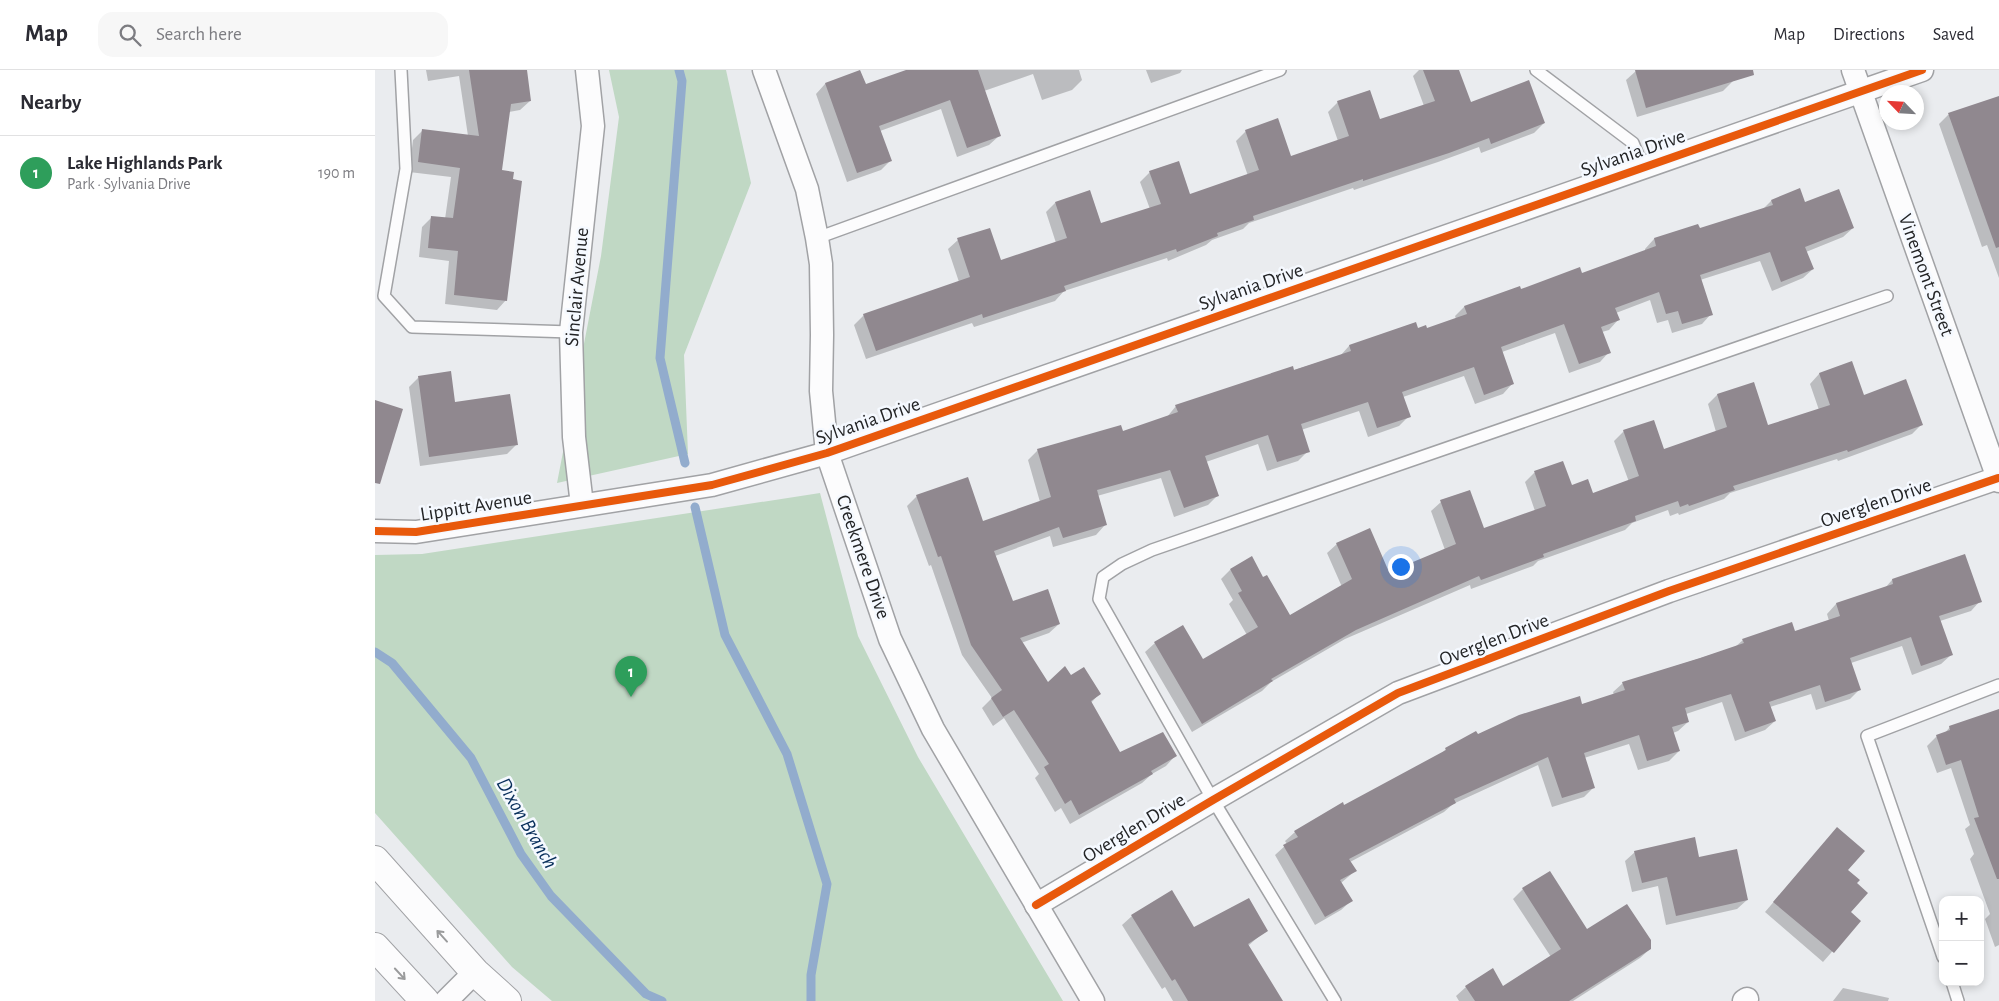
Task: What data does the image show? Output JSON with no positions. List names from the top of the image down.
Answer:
{
  "streets": {
    "street": [
      "Sylvania Drive",
      "Vinemont Street",
      "Sinclair Avenue",
      "Overglen Drive",
      "Lippitt Avenue",
      "Creekmere Drive"
    ]
  },
  "crossings": [
    ["Sylvania Drive", "Vinemont Street"],
    ["Sylvania Drive", "Sinclair Avenue"],
    ["Sylvania Drive", "Lippitt Avenue"],
    ["Sylvania Drive", "Creekmere Drive"],
    ["Vinemont Street", "Overglen Drive"],
    ["Sinclair Avenue", "Lippitt Avenue"],
    ["Overglen Drive", "Creekmere Drive"]
  ],
  "water": ["Dixon Branch"],
  "north": "top left",
  "page": {
    "header": "Map",
    "search": "Search here",
    "nav": ["Map", "Directions", "Saved"],
    "heading": "Nearby",
    "list": [
      {
        "mark": "1",
        "name": "Lake Highlands Park",
        "note": "Park · Sylvania Drive",
        "value": "190 m"
      }
    ],
    "pins": "1",
    "map_buttons": ["+", "−"]
  }
}
